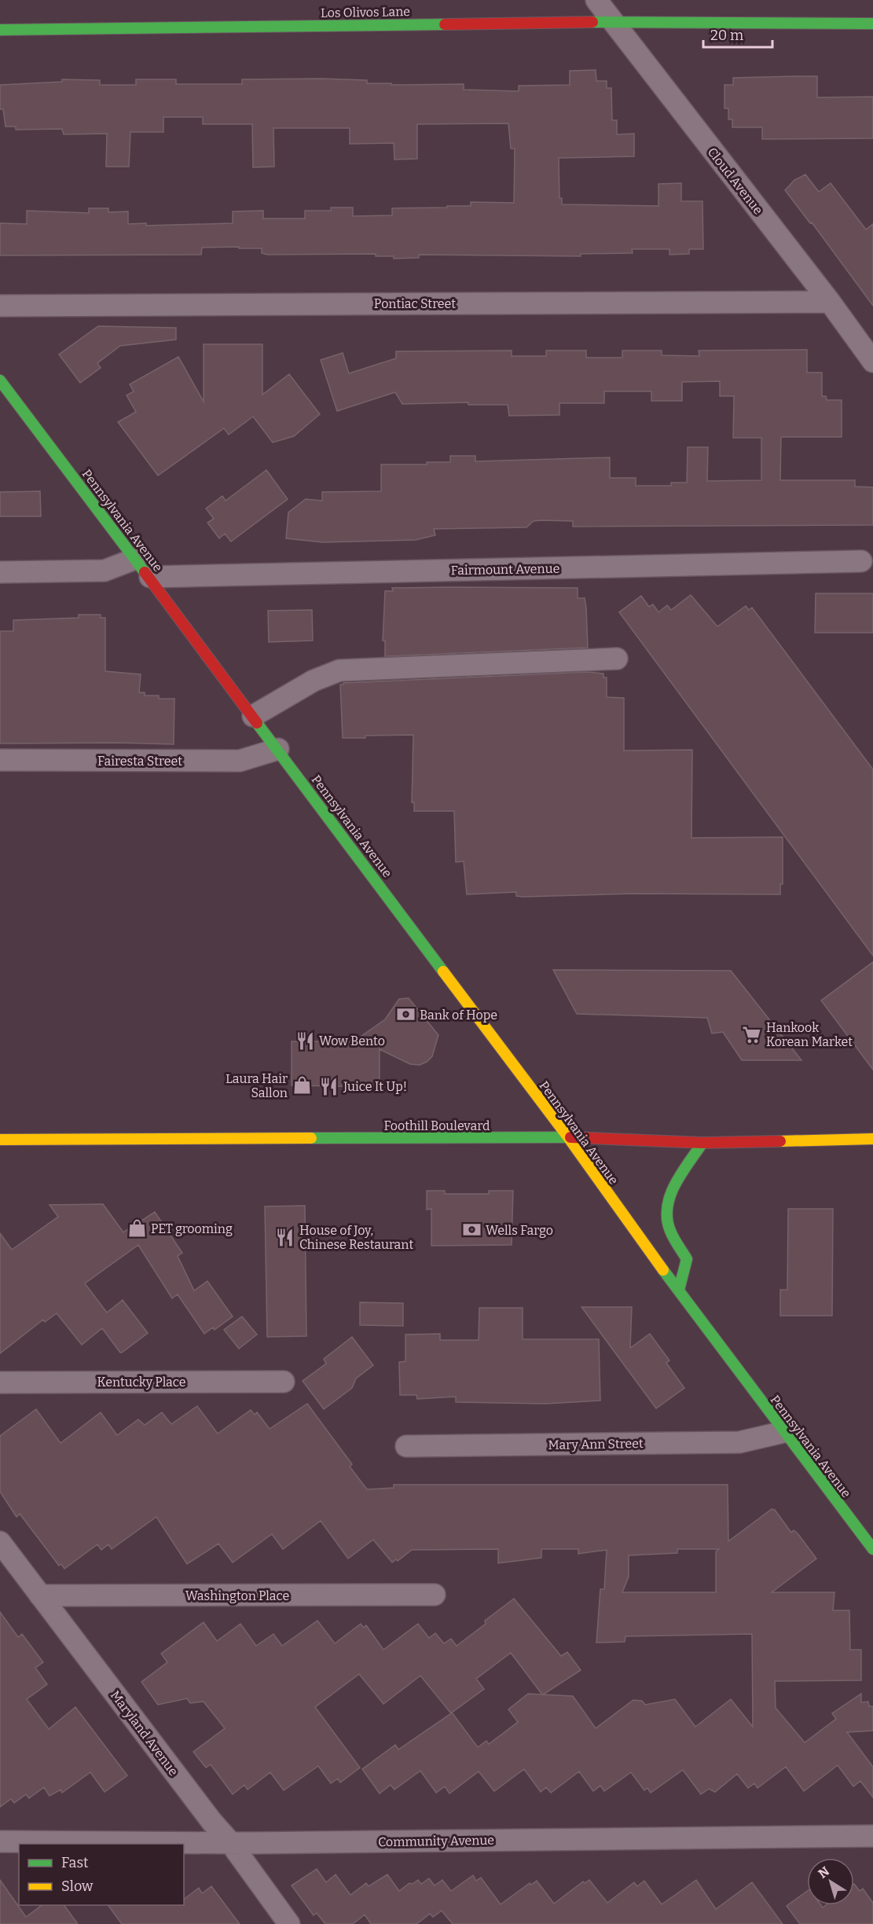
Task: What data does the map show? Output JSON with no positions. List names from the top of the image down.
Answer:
{
  "streets": {
    "main road": ["Los Olivos Lane", "Pennsylvania Avenue", "Foothill Boulevard"],
    "street": [
      "Cloud Avenue",
      "Pontiac Street",
      "Fairmount Avenue",
      "Fairesta Street",
      "Kentucky Place",
      "Mary Ann Street",
      "Washington Place",
      "Maryland Avenue",
      "Community Avenue"
    ]
  },
  "crossings": [
    ["Los Olivos Lane", "Cloud Avenue"],
    ["Cloud Avenue", "Pontiac Street"],
    ["Pennsylvania Avenue", "Fairmount Avenue"],
    ["Pennsylvania Avenue", "Fairesta Street"],
    ["Pennsylvania Avenue", "Foothill Boulevard"],
    ["Pennsylvania Avenue", "Mary Ann Street"],
    ["Washington Place", "Maryland Avenue"],
    ["Maryland Avenue", "Community Avenue"]
  ],
  "places": {
    "bank": ["Bank of Hope", "Wells Fargo"],
    "supermarket": ["Hankook Korean Market"],
    "restaurant": ["Wow Bento", "Juice It Up!", "House of Joy, Chinese Restaurant"],
    "shop": ["Laura Hair Sallon", "PET grooming"]
  },
  "legend": ["Fast", "Slow"],
  "scale_bar": "20 m",
  "north": "top left"
}
